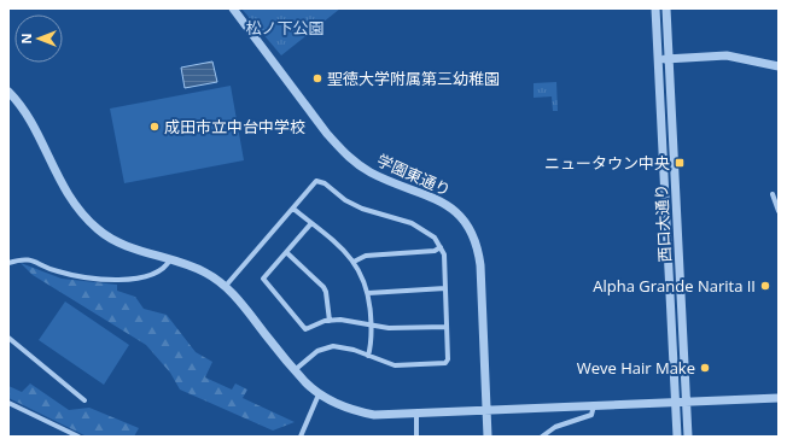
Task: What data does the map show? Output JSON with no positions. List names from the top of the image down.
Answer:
{
  "streets": {
    "street": ["学園東通り", "西口大通り"]
  },
  "parks": ["松ノ下公園"],
  "places": {
    "other": [
      "聖徳大学附属第三幼稚園",
      "成田市立中台中学校",
      "Alpha Grande Narita II",
      "Weve Hair Make"
    ],
    "transit": ["ニュータウン中央"]
  },
  "north": "left"
}
